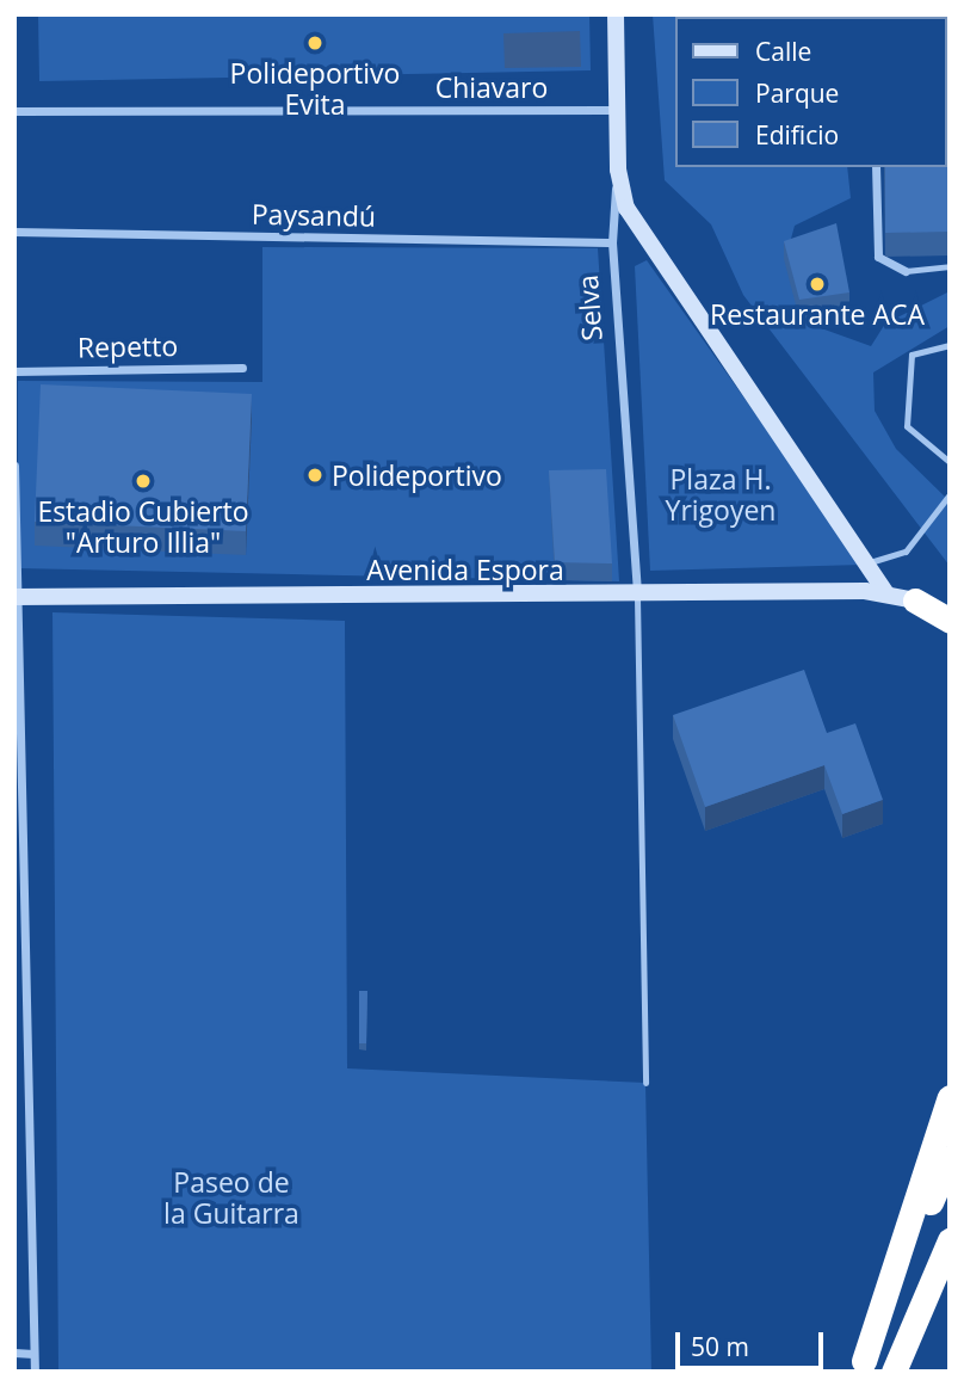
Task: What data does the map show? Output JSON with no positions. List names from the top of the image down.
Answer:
{
  "streets": {
    "main road": ["Selva", "Avenida Espora"],
    "street": ["Chiavaro", "Paysandú", "Repetto"]
  },
  "crossings": [
    ["Chiavaro", "Selva"],
    ["Paysandú", "Selva"],
    ["Selva", "Avenida Espora"]
  ],
  "parks": ["Plaza H. Yrigoyen", "Paseo de la Guitarra"],
  "places": [
    "Polideportivo Evita",
    "Restaurante ACA",
    "Polideportivo",
    "Estadio Cubierto \"Arturo Illia\""
  ],
  "legend": ["Calle", "Parque", "Edificio"],
  "scale_bar": "50 m"
}
